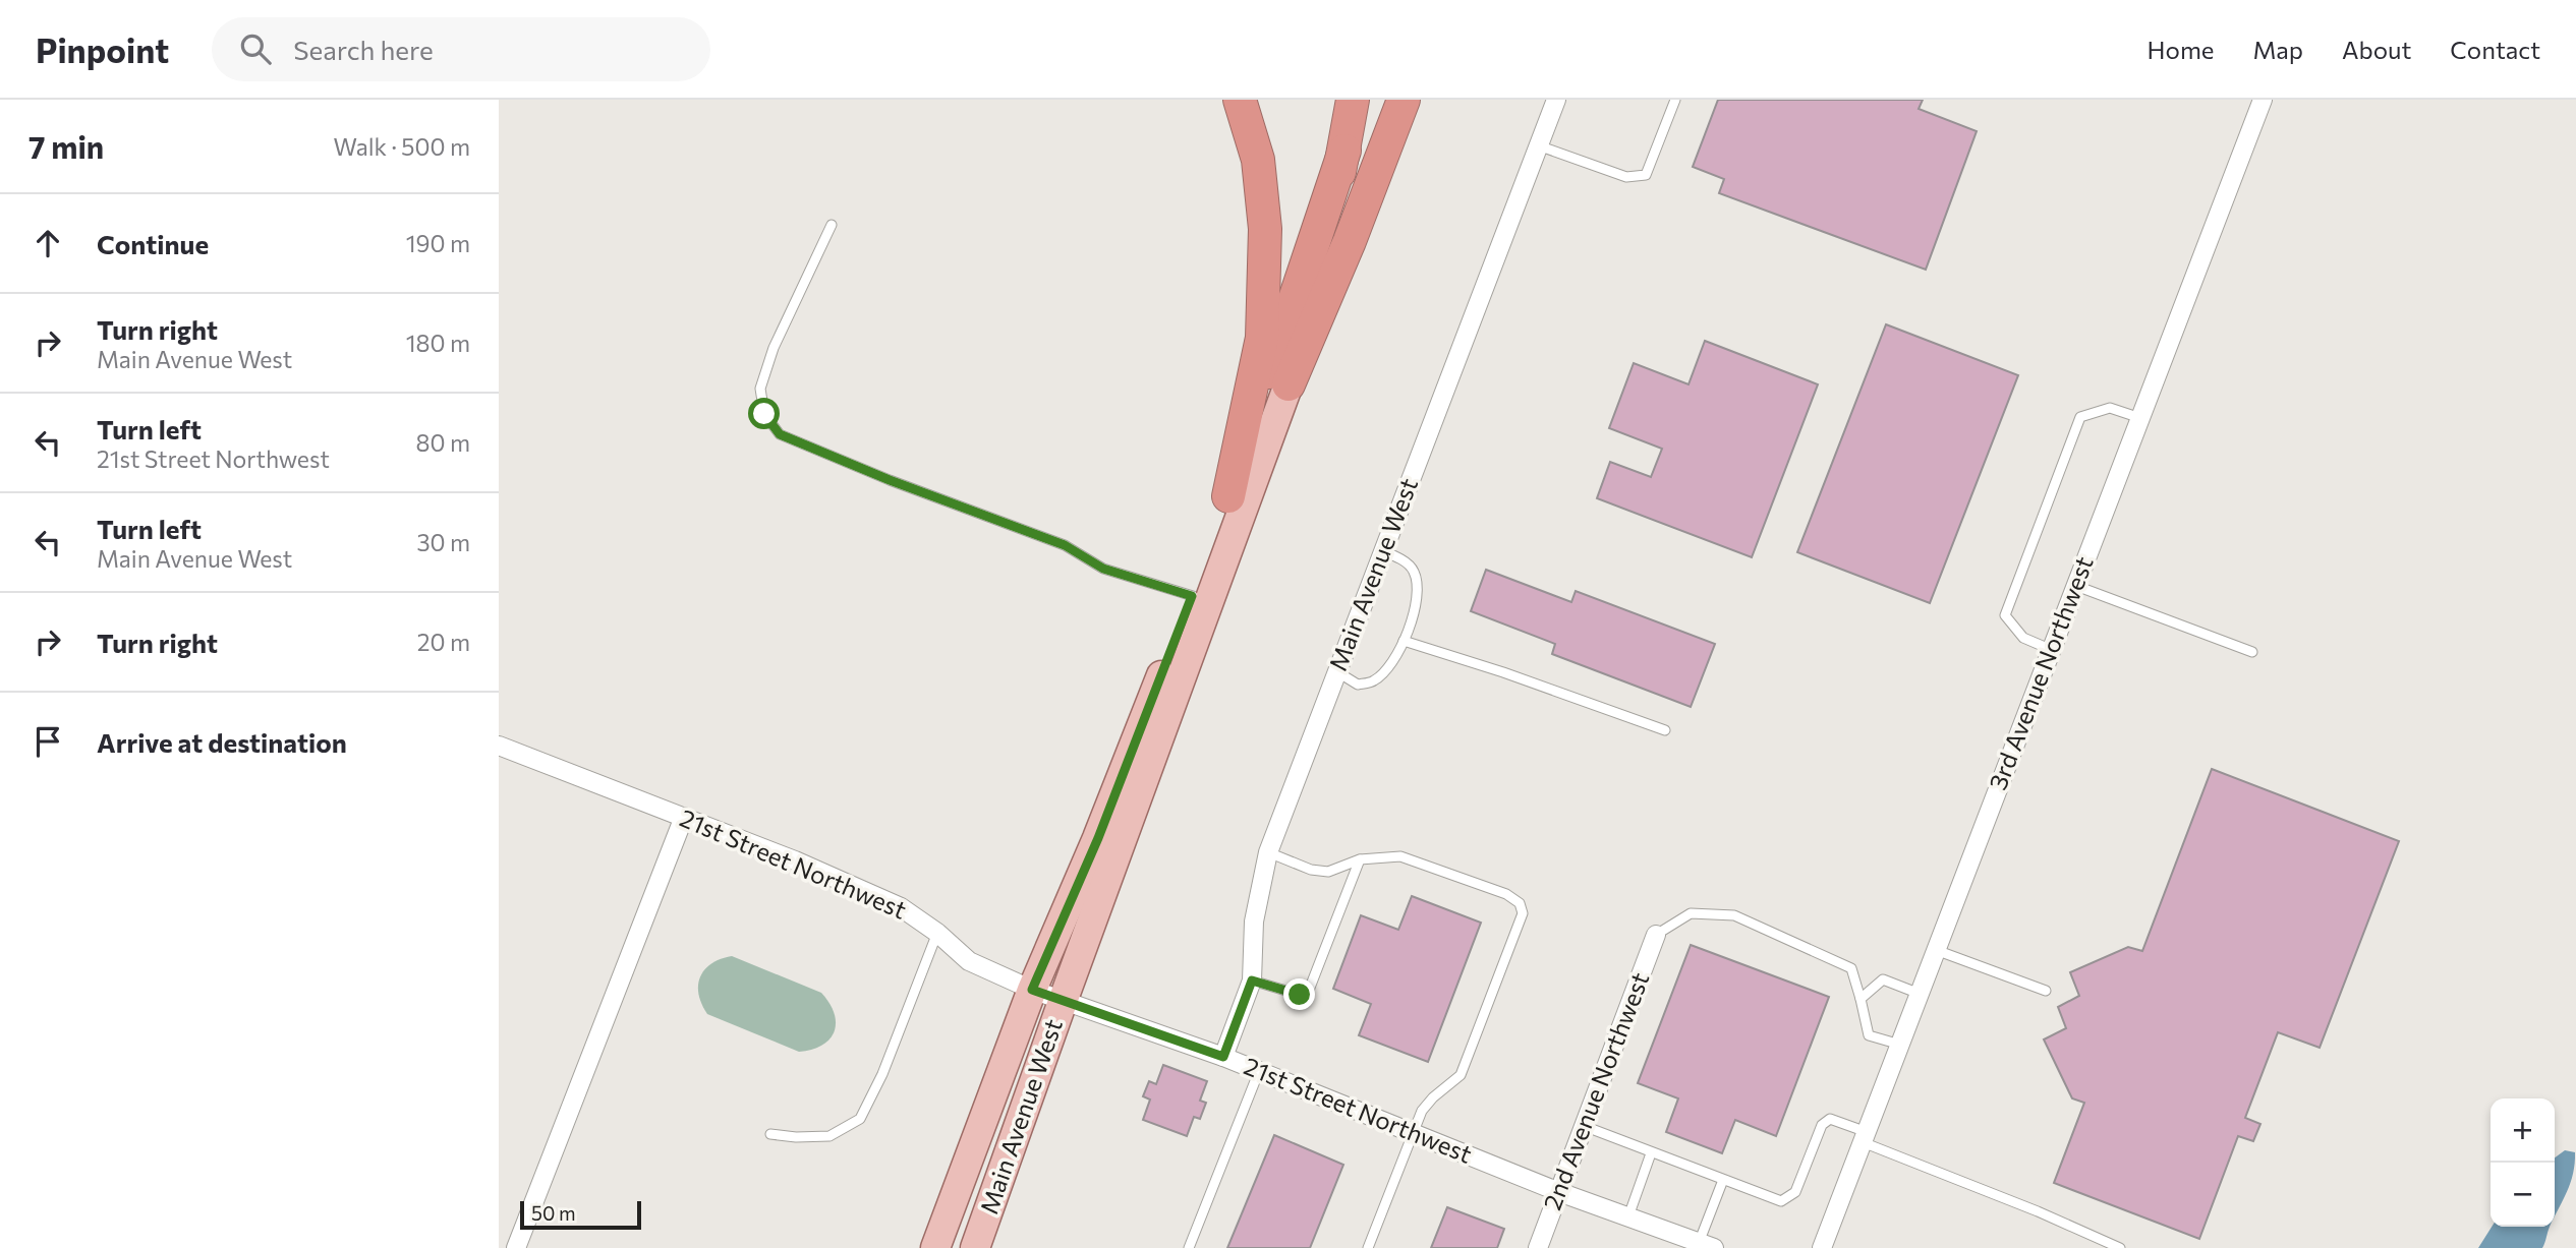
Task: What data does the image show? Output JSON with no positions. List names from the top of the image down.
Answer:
{
  "streets": {
    "main road": ["Main Avenue West"],
    "street": ["3rd Avenue Northwest", "21st Street Northwest", "2nd Avenue Northwest"]
  },
  "crossings": [
    ["Main Avenue West", "21st Street Northwest"],
    ["21st Street Northwest", "2nd Avenue Northwest"]
  ],
  "scale_bar": "50 m",
  "page": {
    "header": "Pinpoint",
    "search": "Search here",
    "nav": [
      "Home",
      "Map",
      "About",
      "Contact"
    ],
    "heading": ["7 min", "Walk · 500 m"],
    "list": [
      ["Continue", "190 m"],
      ["Turn right", "Main Avenue West", "180 m"],
      ["Turn left", "21st Street Northwest", "80 m"],
      ["Turn left", "Main Avenue West", "30 m"],
      ["Turn right", "20 m"],
      "Arrive at destination"
    ],
    "map_buttons": ["+", "−"],
    "scale": "50 m"
  }
}
